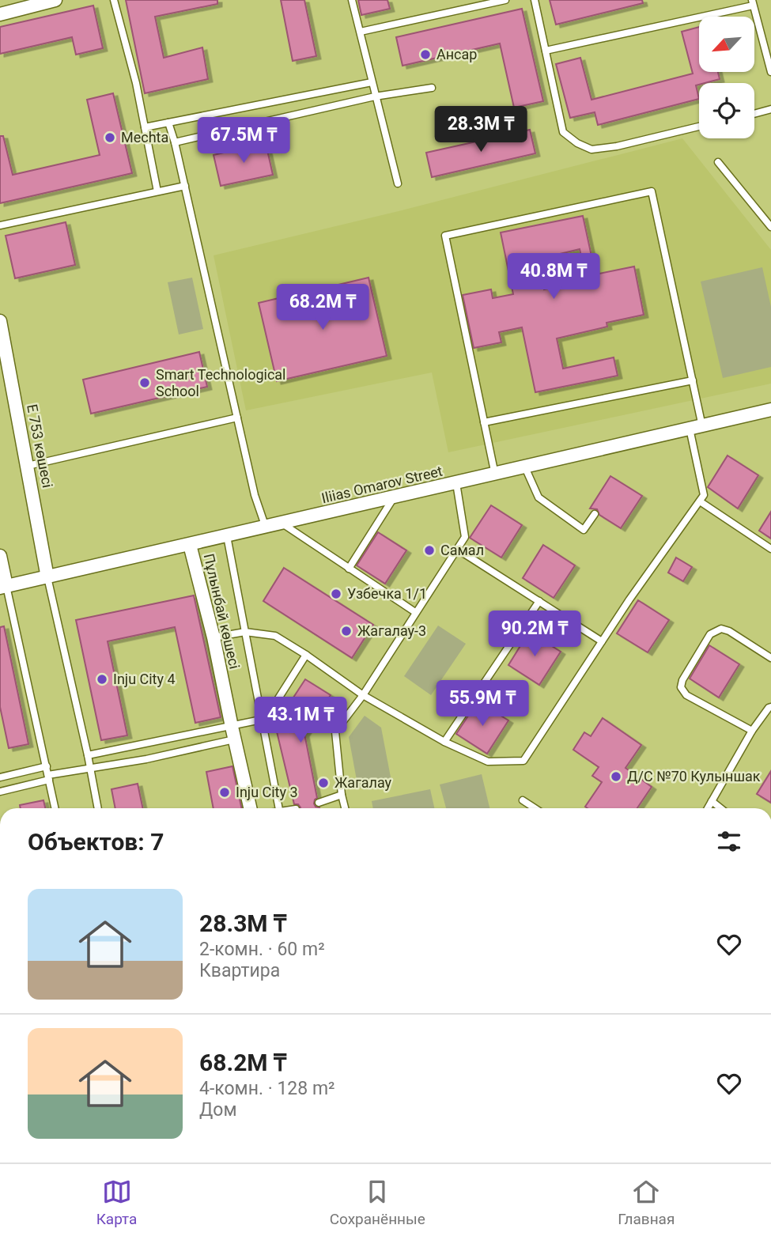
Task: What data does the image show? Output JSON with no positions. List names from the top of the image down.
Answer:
{
  "streets": {
    "street": ["Е 753 көшесі", "Iliias Omarov Street", "Пұлынбай көшесі"]
  },
  "crossings": [
    ["Е 753 көшесі", "Iliias Omarov Street"],
    ["Iliias Omarov Street", "Пұлынбай көшесі"]
  ],
  "places": [
    "Ансар",
    "Mechta",
    "Smart Technological School",
    "Самал",
    "Узбечка 1/1",
    "Жагалау-3",
    "Inju City 4",
    "Д/С №70 Кулыншак",
    "Жагалау",
    "Inju City 3"
  ],
  "north": "bottom left",
  "page": {
    "price": [
      "28.3M ₸",
      "67.5M ₸",
      "40.8M ₸",
      "68.2M ₸",
      "90.2M ₸",
      "55.9M ₸",
      "43.1M ₸"
    ],
    "heading": "Объектов: 7",
    "list": [
      {
        "name": "28.3M ₸",
        "note": "2-комн. · 60 m² · Квартира"
      },
      {
        "name": "68.2M ₸",
        "note": "4-комн. · 128 m² · Дом"
      }
    ],
    "tabs": ["Карта", "Сохранённые", "Главная"]
  }
}
